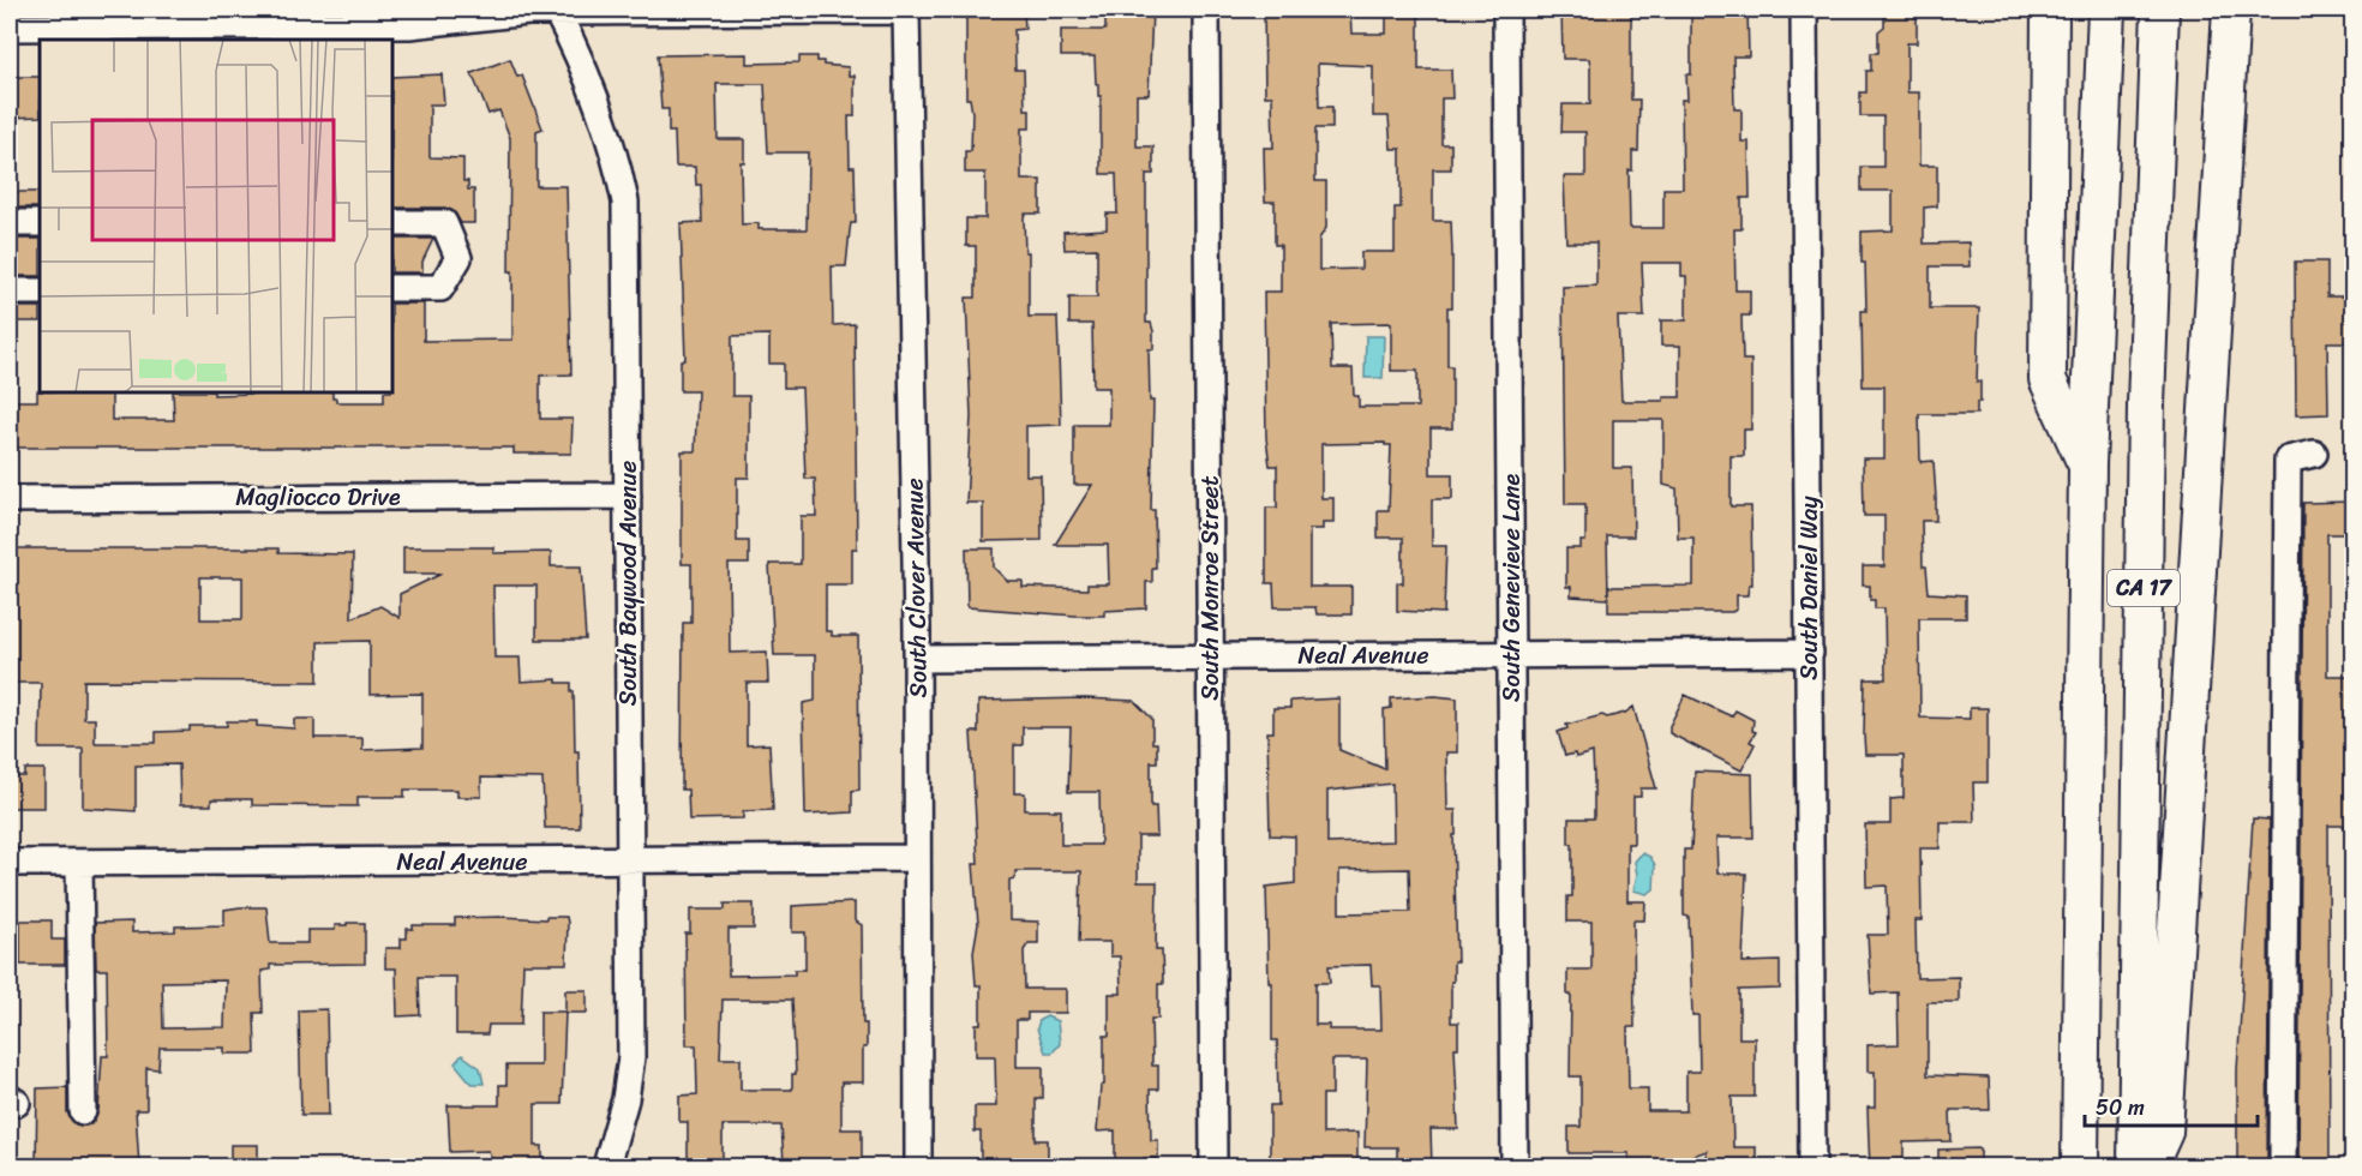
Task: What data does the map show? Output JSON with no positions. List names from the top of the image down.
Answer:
{
  "streets": {
    "highway": ["CA 17"],
    "street": [
      "Magliocco Drive",
      "South Baywood Avenue",
      "South Clover Avenue",
      "South Monroe Street",
      "South Genevieve Lane",
      "South Daniel Way",
      "Neal Avenue"
    ]
  },
  "crossings": [
    ["Magliocco Drive", "South Baywood Avenue"],
    ["South Baywood Avenue", "Neal Avenue"],
    ["South Clover Avenue", "Neal Avenue"],
    ["South Monroe Street", "Neal Avenue"],
    ["South Genevieve Lane", "Neal Avenue"],
    ["South Daniel Way", "Neal Avenue"]
  ],
  "scale_bar": "50 m"
}
